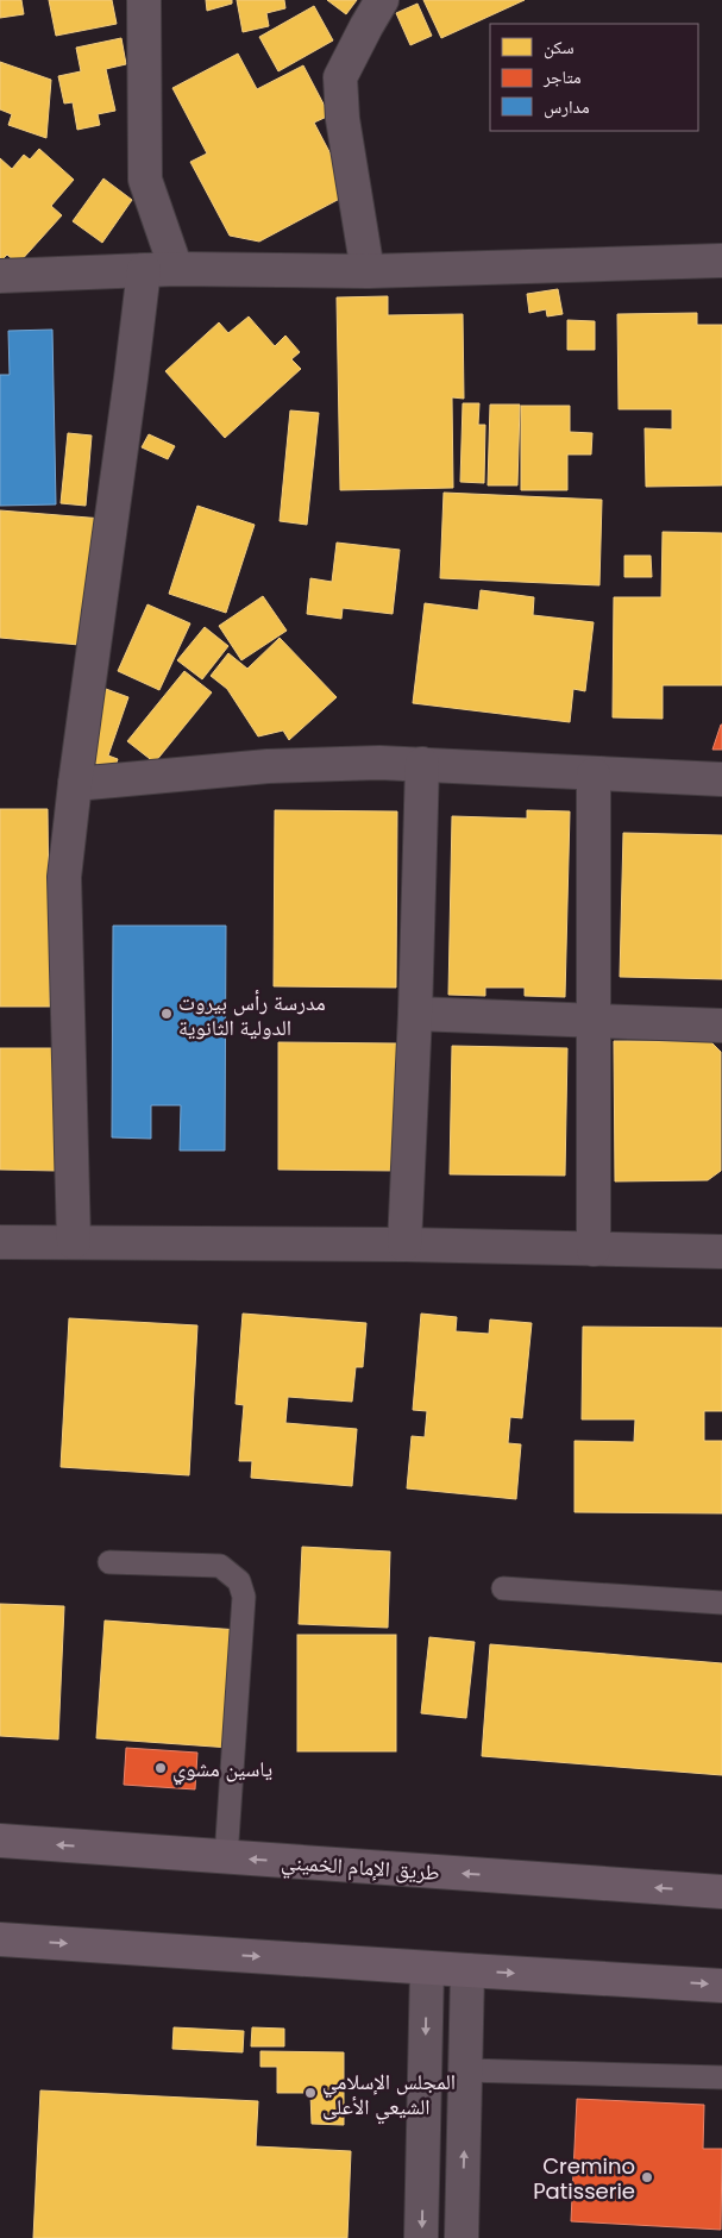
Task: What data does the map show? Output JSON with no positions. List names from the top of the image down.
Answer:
{
  "streets": {
    "highway": ["طريق الإمام الخميني"]
  },
  "places": [
    "مدرسة رأس بيروت الدولية الثانوية",
    "ياسين مشوي",
    "المجلس الإسلامي الشيعي الأعلى",
    "Cremino Patisserie"
  ],
  "legend": ["سكن", "متاجر", "مدارس"]
}
